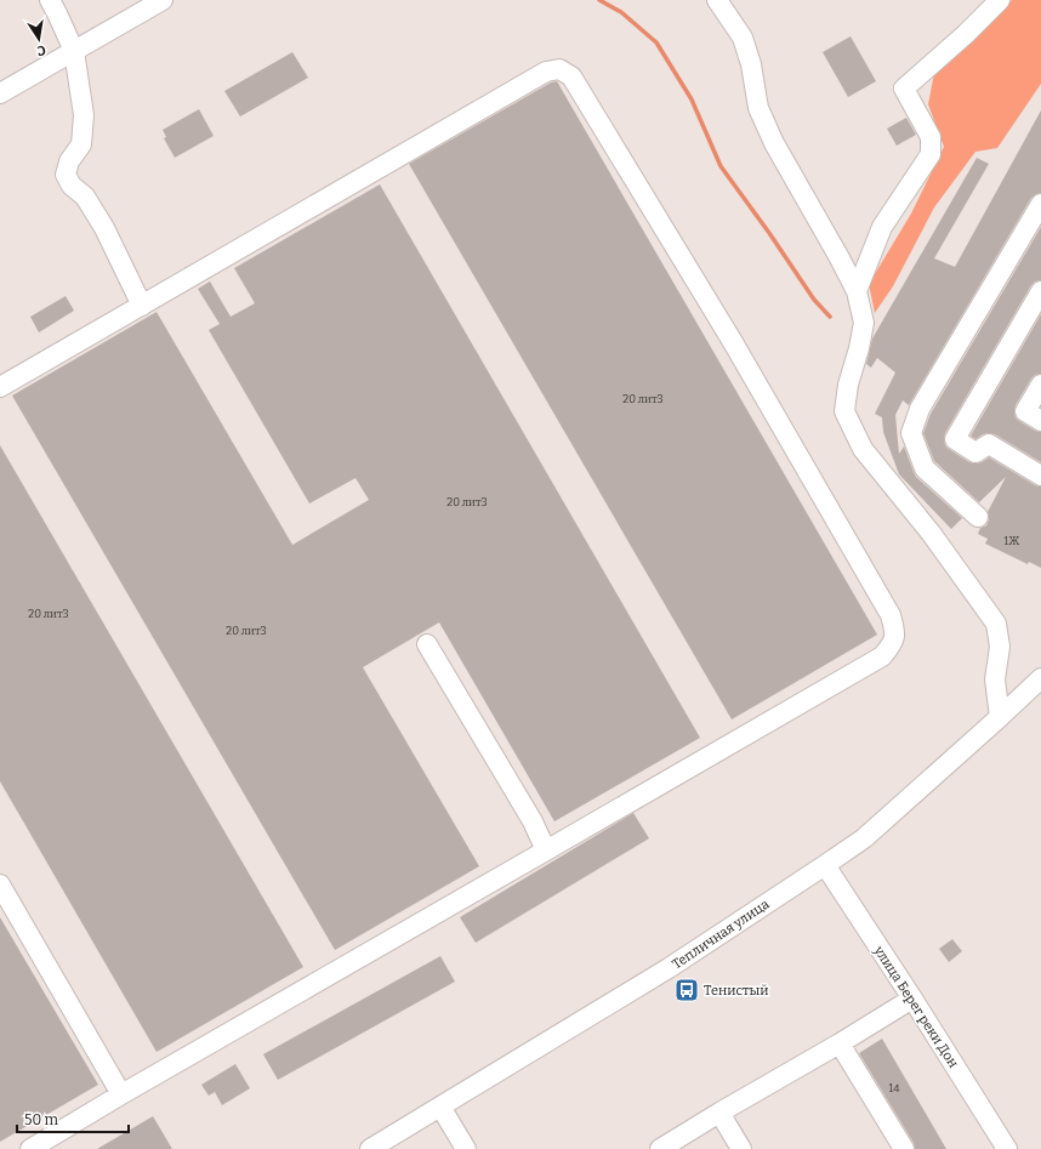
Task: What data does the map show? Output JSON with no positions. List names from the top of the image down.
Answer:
{
  "streets": {
    "street": ["Тепличная улица", "улица Берег реки Дон"]
  },
  "crossings": [
    ["Тепличная улица", "улица Берег реки Дон"]
  ],
  "places": {
    "bus stop": ["Тенистый"]
  },
  "house_numbers": [
    "20 лит3",
    "20 лит3",
    "1Ж",
    "20 лит3",
    "20 лит3",
    "14"
  ],
  "scale_bar": "50 m",
  "north": "bottom"
}
